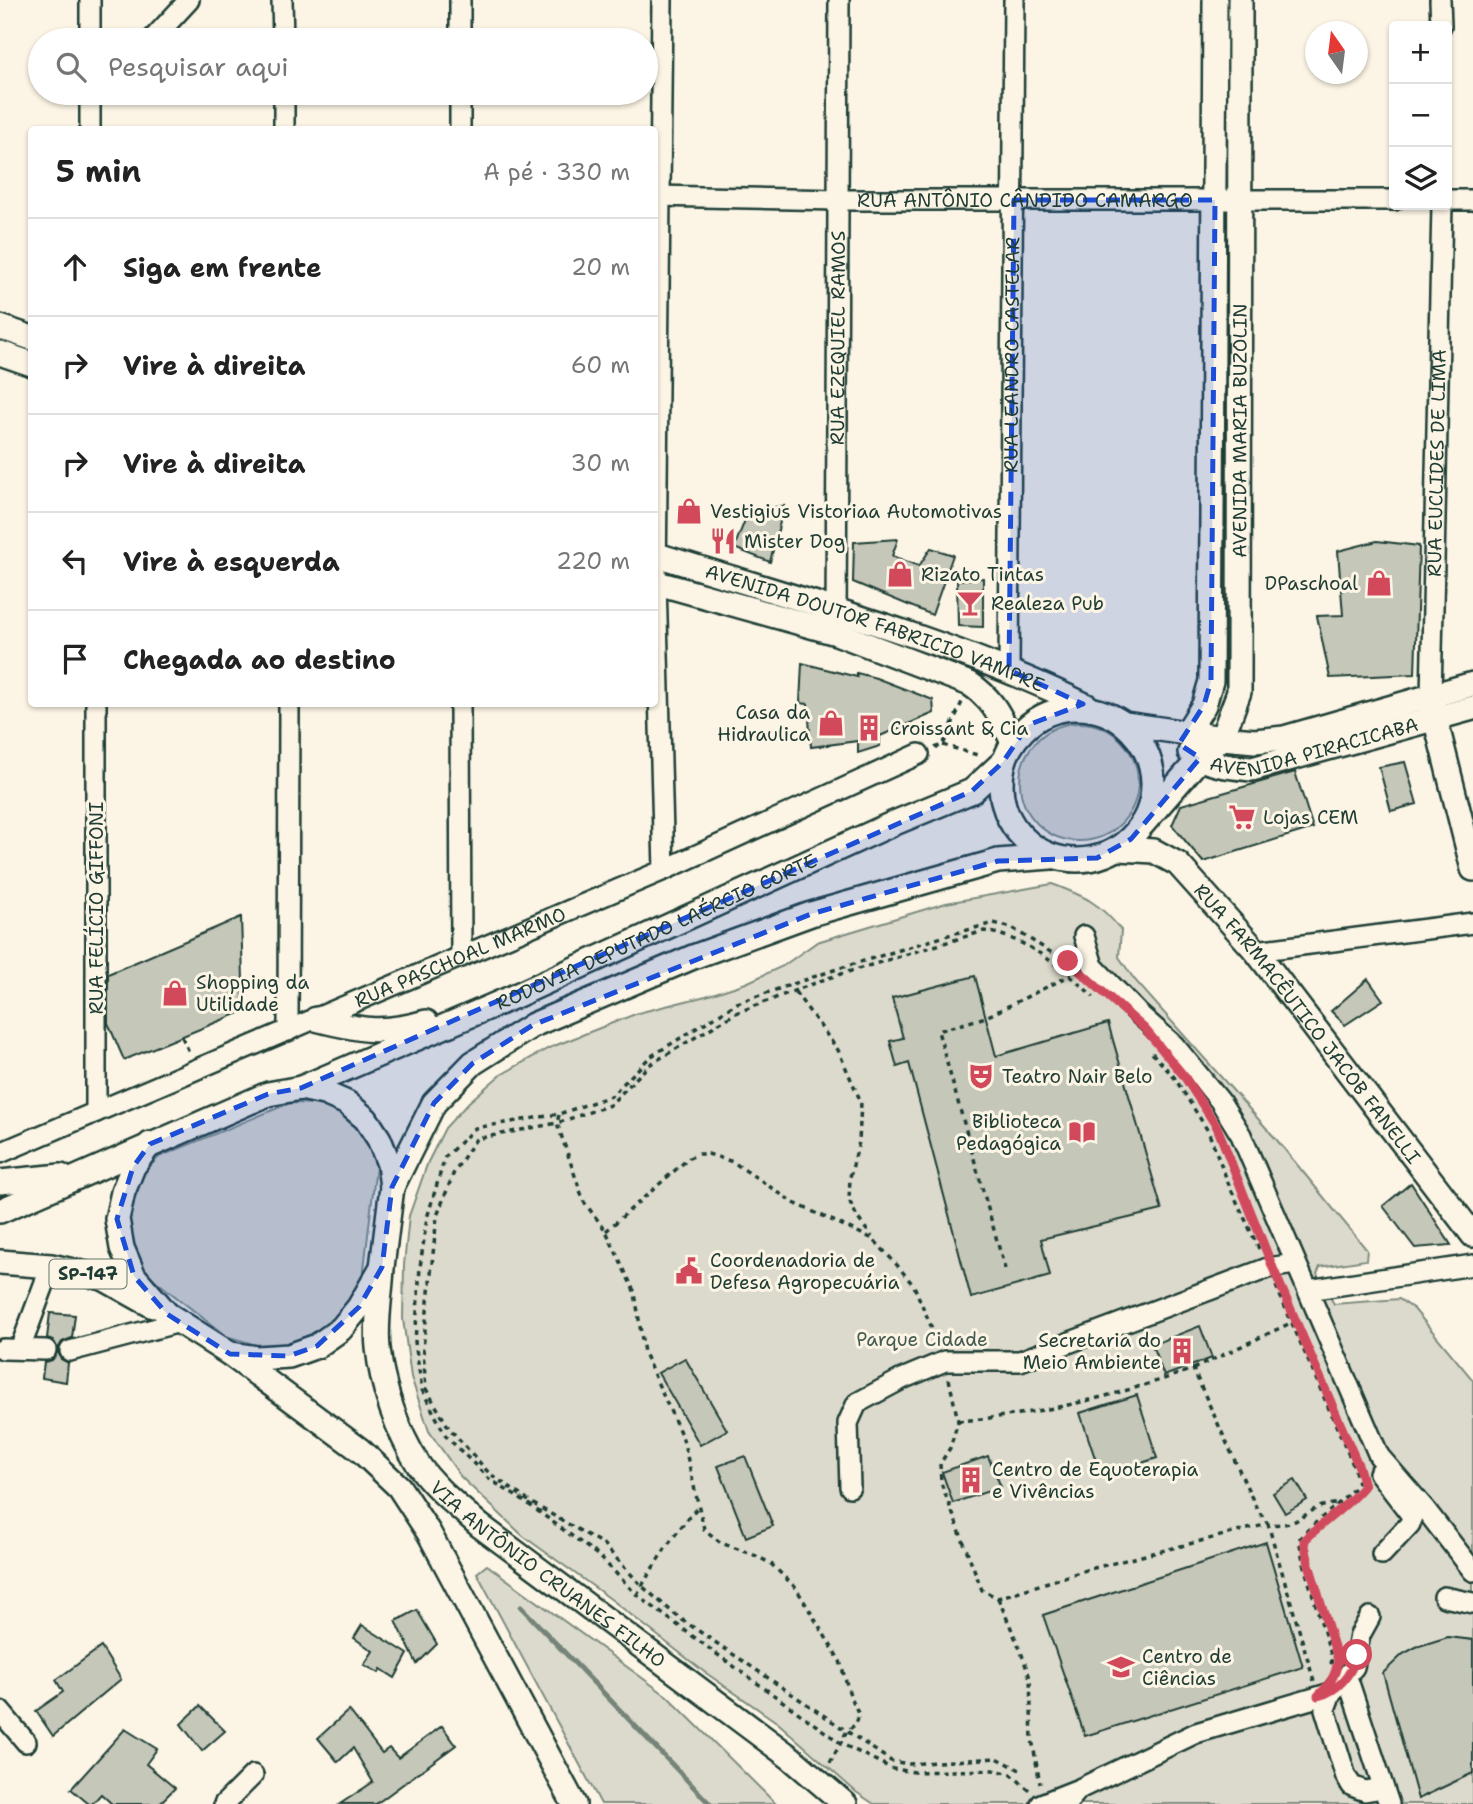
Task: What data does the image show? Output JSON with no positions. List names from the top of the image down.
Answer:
{
  "streets": {
    "main road": [
      "AVENIDA MARIA BUZOLIN",
      "RUA EUCLIDES DE LIMA",
      "AVENIDA DOUTOR FABRICIO VAMPRE",
      "AVENIDA PIRACICABA",
      "RODOVIA DEPUTADO LAÉRCIO CORTE",
      "RUA FARMACÊUTICO JACOB FANELLI",
      "SP-147",
      "VIA ANTÔNIO CRUANES FILHO"
    ],
    "street": [
      "RUA ANTÔNIO CÂNDIDO CAMARGO",
      "RUA EZEQUIEL RAMOS",
      "RUA LEANDRO CASTELAR",
      "RUA FELÍCIO GIFFONI",
      "RUA PASCHOAL MARMO"
    ]
  },
  "crossings": [
    ["RUA ANTÔNIO CÂNDIDO CAMARGO", "RUA EZEQUIEL RAMOS"],
    ["RUA ANTÔNIO CÂNDIDO CAMARGO", "RUA LEANDRO CASTELAR"],
    ["RUA ANTÔNIO CÂNDIDO CAMARGO", "AVENIDA MARIA BUZOLIN"],
    ["RUA EZEQUIEL RAMOS", "AVENIDA DOUTOR FABRICIO VAMPRE"],
    ["RUA LEANDRO CASTELAR", "AVENIDA DOUTOR FABRICIO VAMPRE"],
    ["AVENIDA MARIA BUZOLIN", "AVENIDA DOUTOR FABRICIO VAMPRE"],
    ["AVENIDA MARIA BUZOLIN", "AVENIDA PIRACICABA"],
    ["AVENIDA MARIA BUZOLIN", "RODOVIA DEPUTADO LAÉRCIO CORTE"],
    ["AVENIDA MARIA BUZOLIN", "RUA FARMACÊUTICO JACOB FANELLI"],
    ["RUA EUCLIDES DE LIMA", "AVENIDA PIRACICABA"],
    ["AVENIDA DOUTOR FABRICIO VAMPRE", "AVENIDA PIRACICABA"],
    ["AVENIDA DOUTOR FABRICIO VAMPRE", "RODOVIA DEPUTADO LAÉRCIO CORTE"],
    ["AVENIDA DOUTOR FABRICIO VAMPRE", "RUA FARMACÊUTICO JACOB FANELLI"],
    ["AVENIDA PIRACICABA", "RODOVIA DEPUTADO LAÉRCIO CORTE"],
    ["AVENIDA PIRACICABA", "RUA FARMACÊUTICO JACOB FANELLI"],
    ["RUA FELÍCIO GIFFONI", "RUA PASCHOAL MARMO"],
    ["RODOVIA DEPUTADO LAÉRCIO CORTE", "RUA FARMACÊUTICO JACOB FANELLI"],
    ["RODOVIA DEPUTADO LAÉRCIO CORTE", "VIA ANTÔNIO CRUANES FILHO"],
    ["SP-147", "VIA ANTÔNIO CRUANES FILHO"]
  ],
  "parks": ["Parque Cidade"],
  "places": {
    "shop": [
      "Vestigius Vistoriaa Automotivas",
      "Rizato Tintas",
      "DPaschoal",
      "Casa da Hidraulica",
      "Shopping da Utilidade"
    ],
    "restaurant": ["Mister Dog"],
    "bar": ["Realeza Pub"],
    "building": ["Croissant & Cia", "Secretaria do Meio Ambiente", "Centro de Equoterapia e Vivências"],
    "supermarket": ["Lojas CEM"],
    "theatre": ["Teatro Nair Belo"],
    "library": ["Biblioteca Pedagógica"],
    "public building": ["Coordenadoria de Defesa Agropecuária"],
    "school or university": ["Centro de Ciências"]
  },
  "north": "top",
  "page": {
    "map_buttons": ["+", "−"],
    "search": "Pesquisar aqui",
    "heading": ["5 min", "A pé · 330 m"],
    "list": [
      ["Siga em frente", "20 m"],
      ["Vire à direita", "60 m"],
      ["Vire à direita", "30 m"],
      ["Vire à esquerda", "220 m"],
      "Chegada ao destino"
    ]
  }
}
